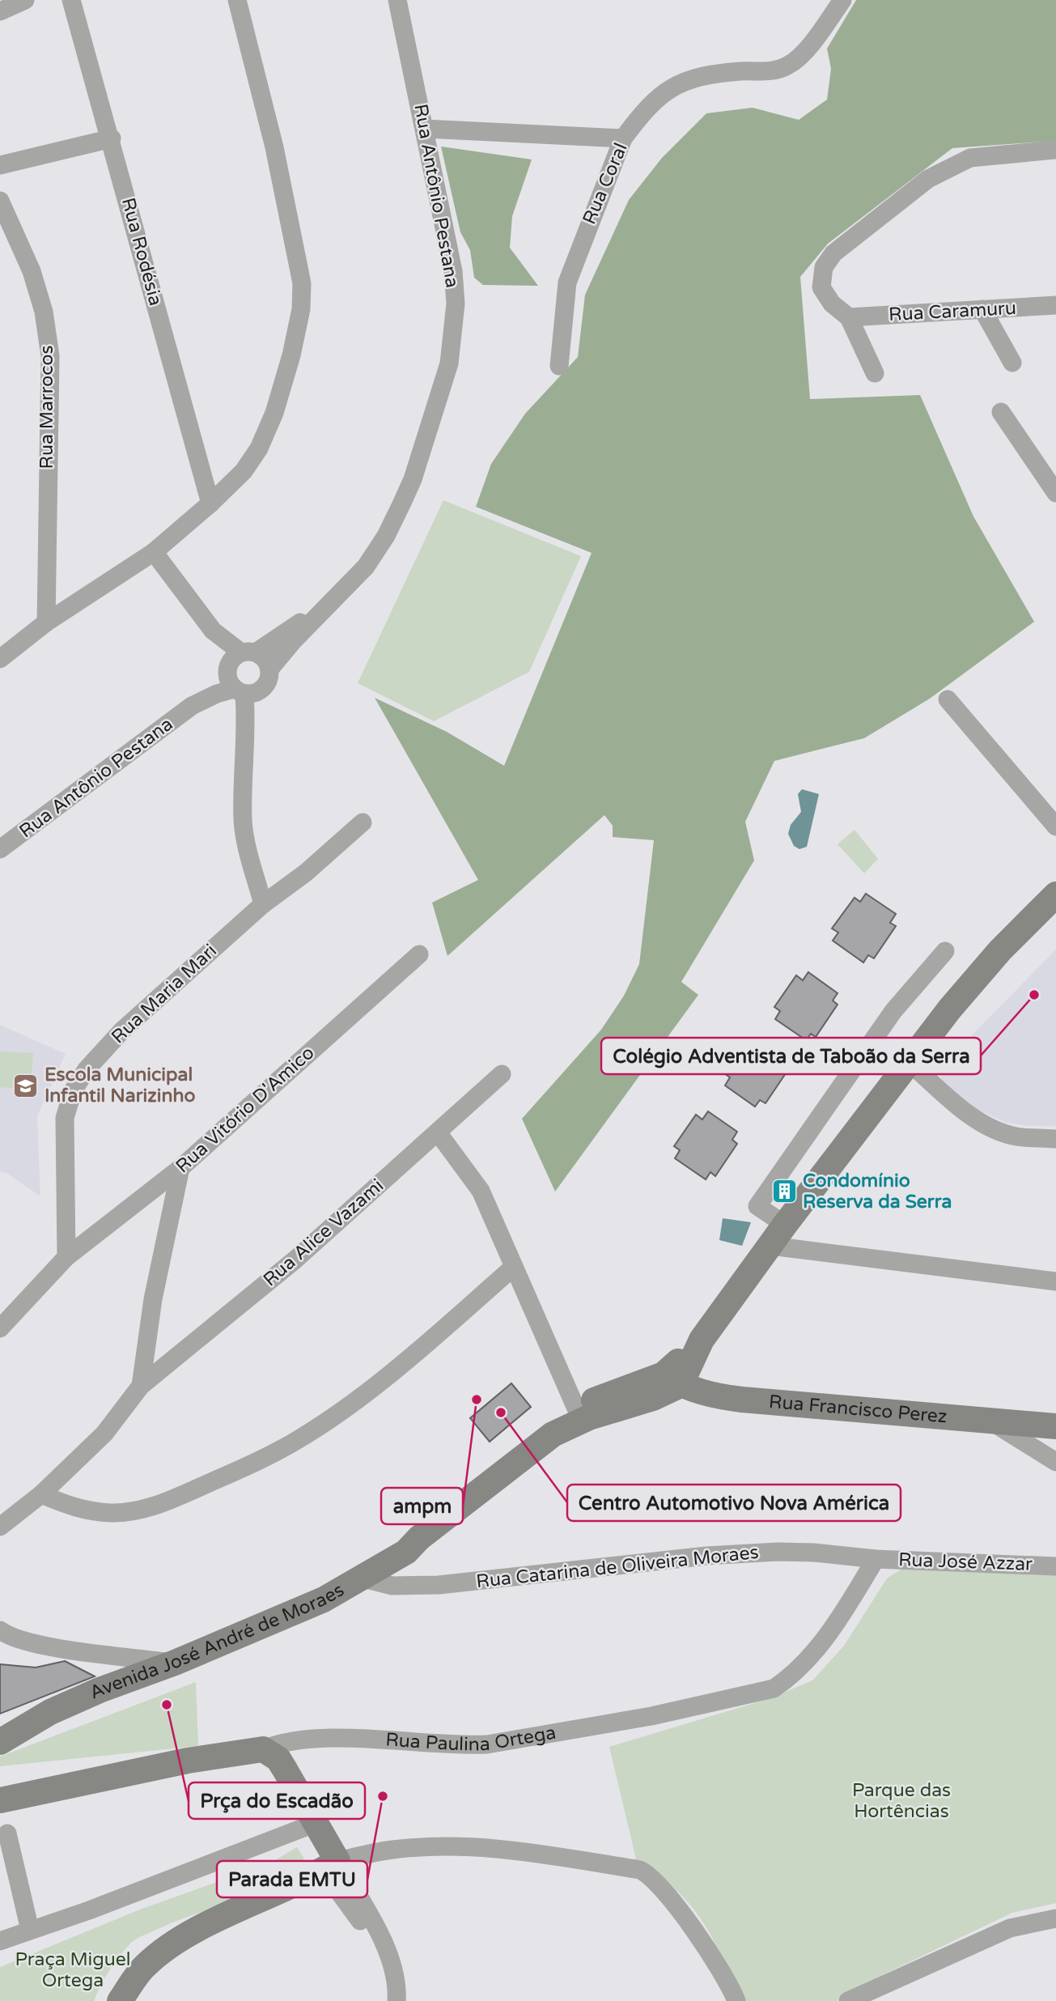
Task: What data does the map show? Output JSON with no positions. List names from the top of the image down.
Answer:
{
  "streets": {
    "street": [
      "Rua Coral",
      "Rua Antônio Pestana",
      "Rua Rodésia",
      "Rua Caramuru",
      "Rua Marrocos",
      "Rua Maria Mari",
      "Rua Vitório D'Amico",
      "Rua Alice Vazami",
      "Rua Francisco Perez",
      "Rua José Azzar",
      "Rua Catarina de Oliveira Moraes",
      "Avenida José André de Moraes",
      "Rua Paulina Ortega"
    ]
  },
  "crossings": [
    ["Rua Maria Mari", "Rua Vitório D'Amico"],
    ["Rua Francisco Perez", "Avenida José André de Moraes"],
    ["Rua José Azzar", "Rua Catarina de Oliveira Moraes"],
    ["Rua José Azzar", "Rua Paulina Ortega"],
    ["Rua Catarina de Oliveira Moraes", "Avenida José André de Moraes"],
    ["Rua Catarina de Oliveira Moraes", "Rua Paulina Ortega"]
  ],
  "parks": ["Parque das Hortências", "Praça Miguel Ortega"],
  "places": {
    "other": [
      "Colégio Adventista de Taboão da Serra",
      "ampm",
      "Centro Automotivo Nova América",
      "Prça do Escadão",
      "Parada EMTU"
    ],
    "school or university": ["Escola Municipal Infantil Narizinho"],
    "building": ["Condomínio Reserva da Serra"]
  }
}
